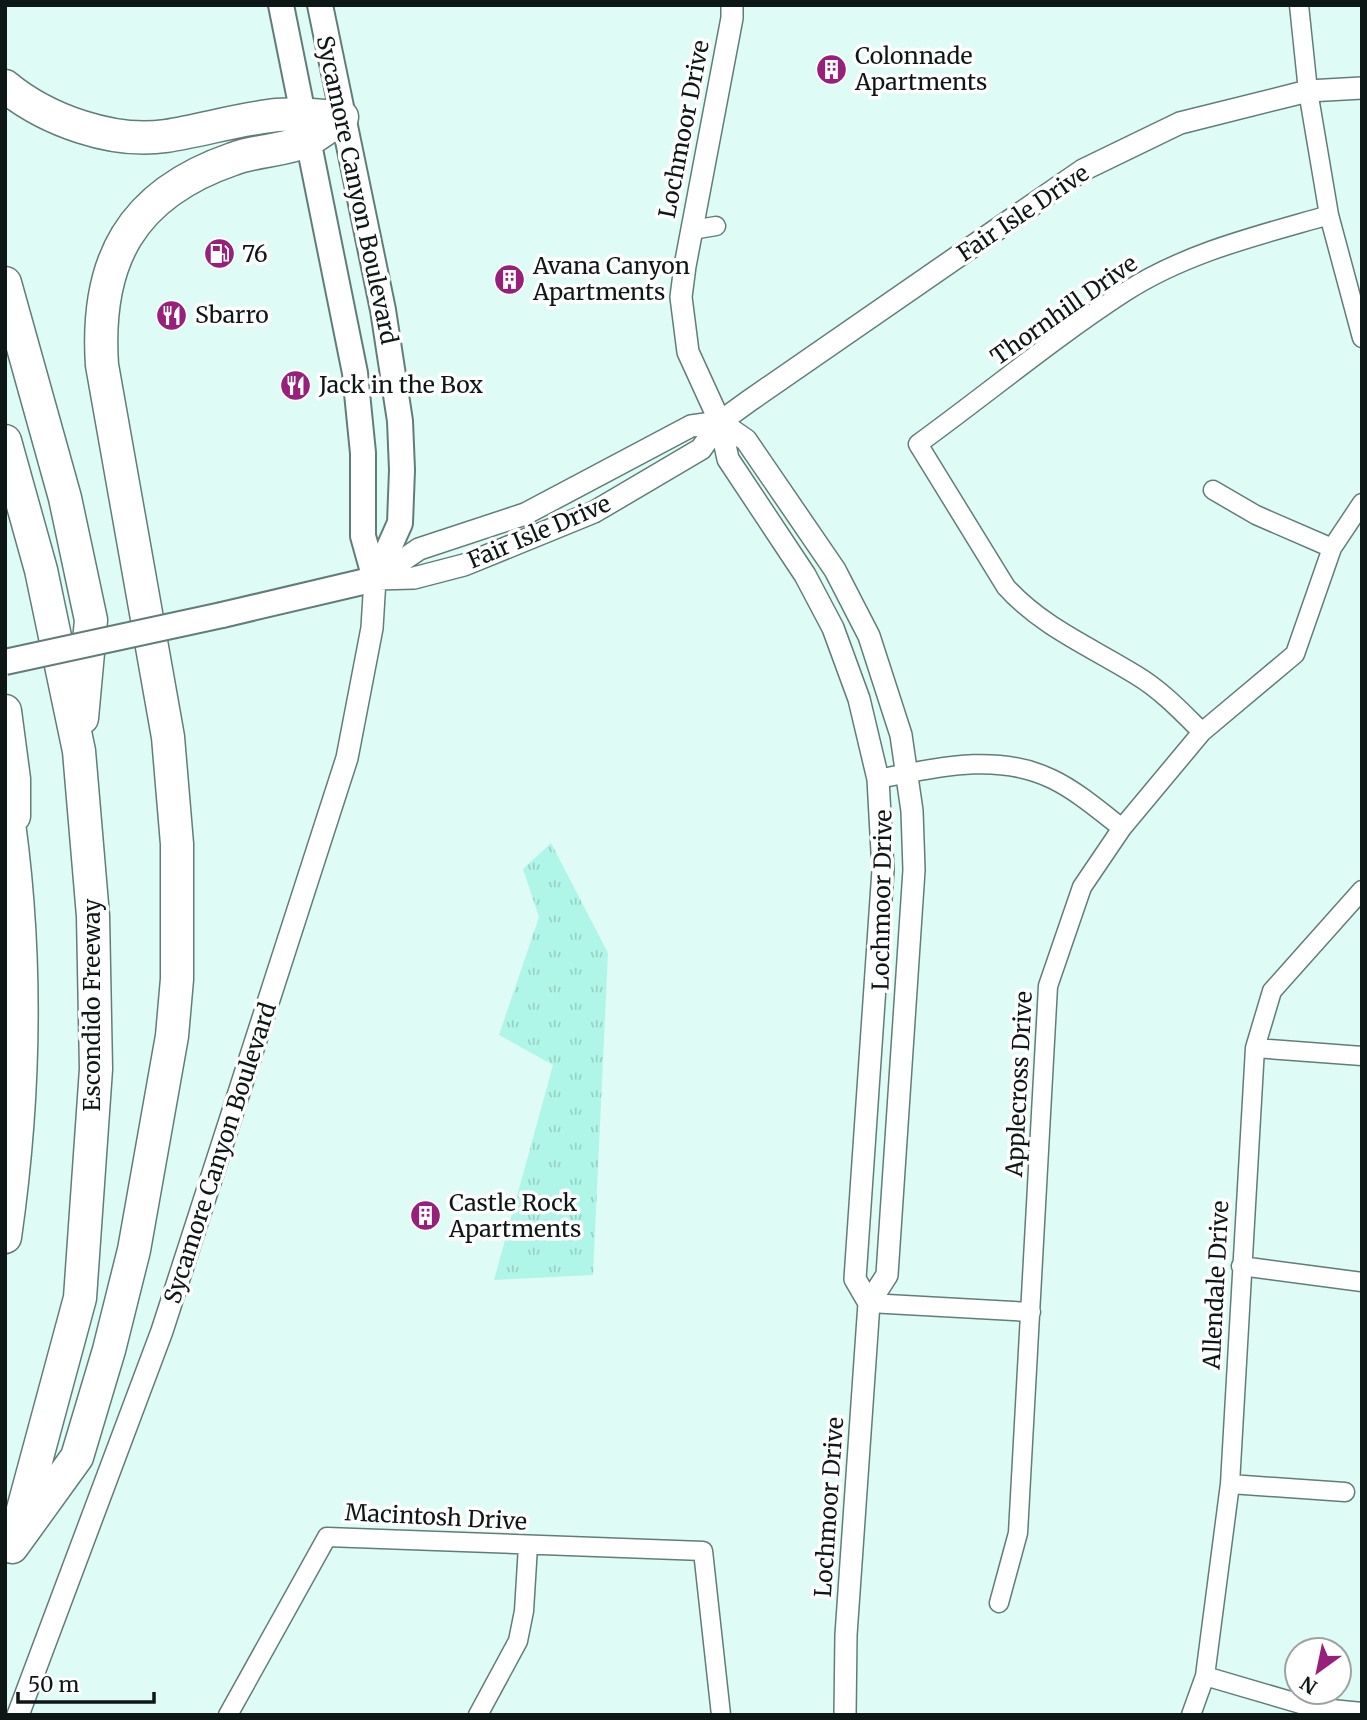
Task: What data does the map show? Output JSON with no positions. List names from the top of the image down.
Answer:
{
  "streets": {
    "highway": ["Escondido Freeway"],
    "main road": ["Sycamore Canyon Boulevard", "Fair Isle Drive"],
    "street": [
      "Lochmoor Drive",
      "Thornhill Drive",
      "Applecross Drive",
      "Allendale Drive",
      "Macintosh Drive"
    ]
  },
  "crossings": [
    ["Lochmoor Drive", "Fair Isle Drive"],
    ["Sycamore Canyon Boulevard", "Fair Isle Drive"],
    ["Thornhill Drive", "Applecross Drive"]
  ],
  "places": {
    "building": ["Colonnade Apartments", "Avana Canyon Apartments", "Castle Rock Apartments"],
    "fuel station": ["76"],
    "restaurant": ["Sbarro", "Jack in the Box"]
  },
  "scale_bar": "50 m",
  "north": "bottom left"
}
